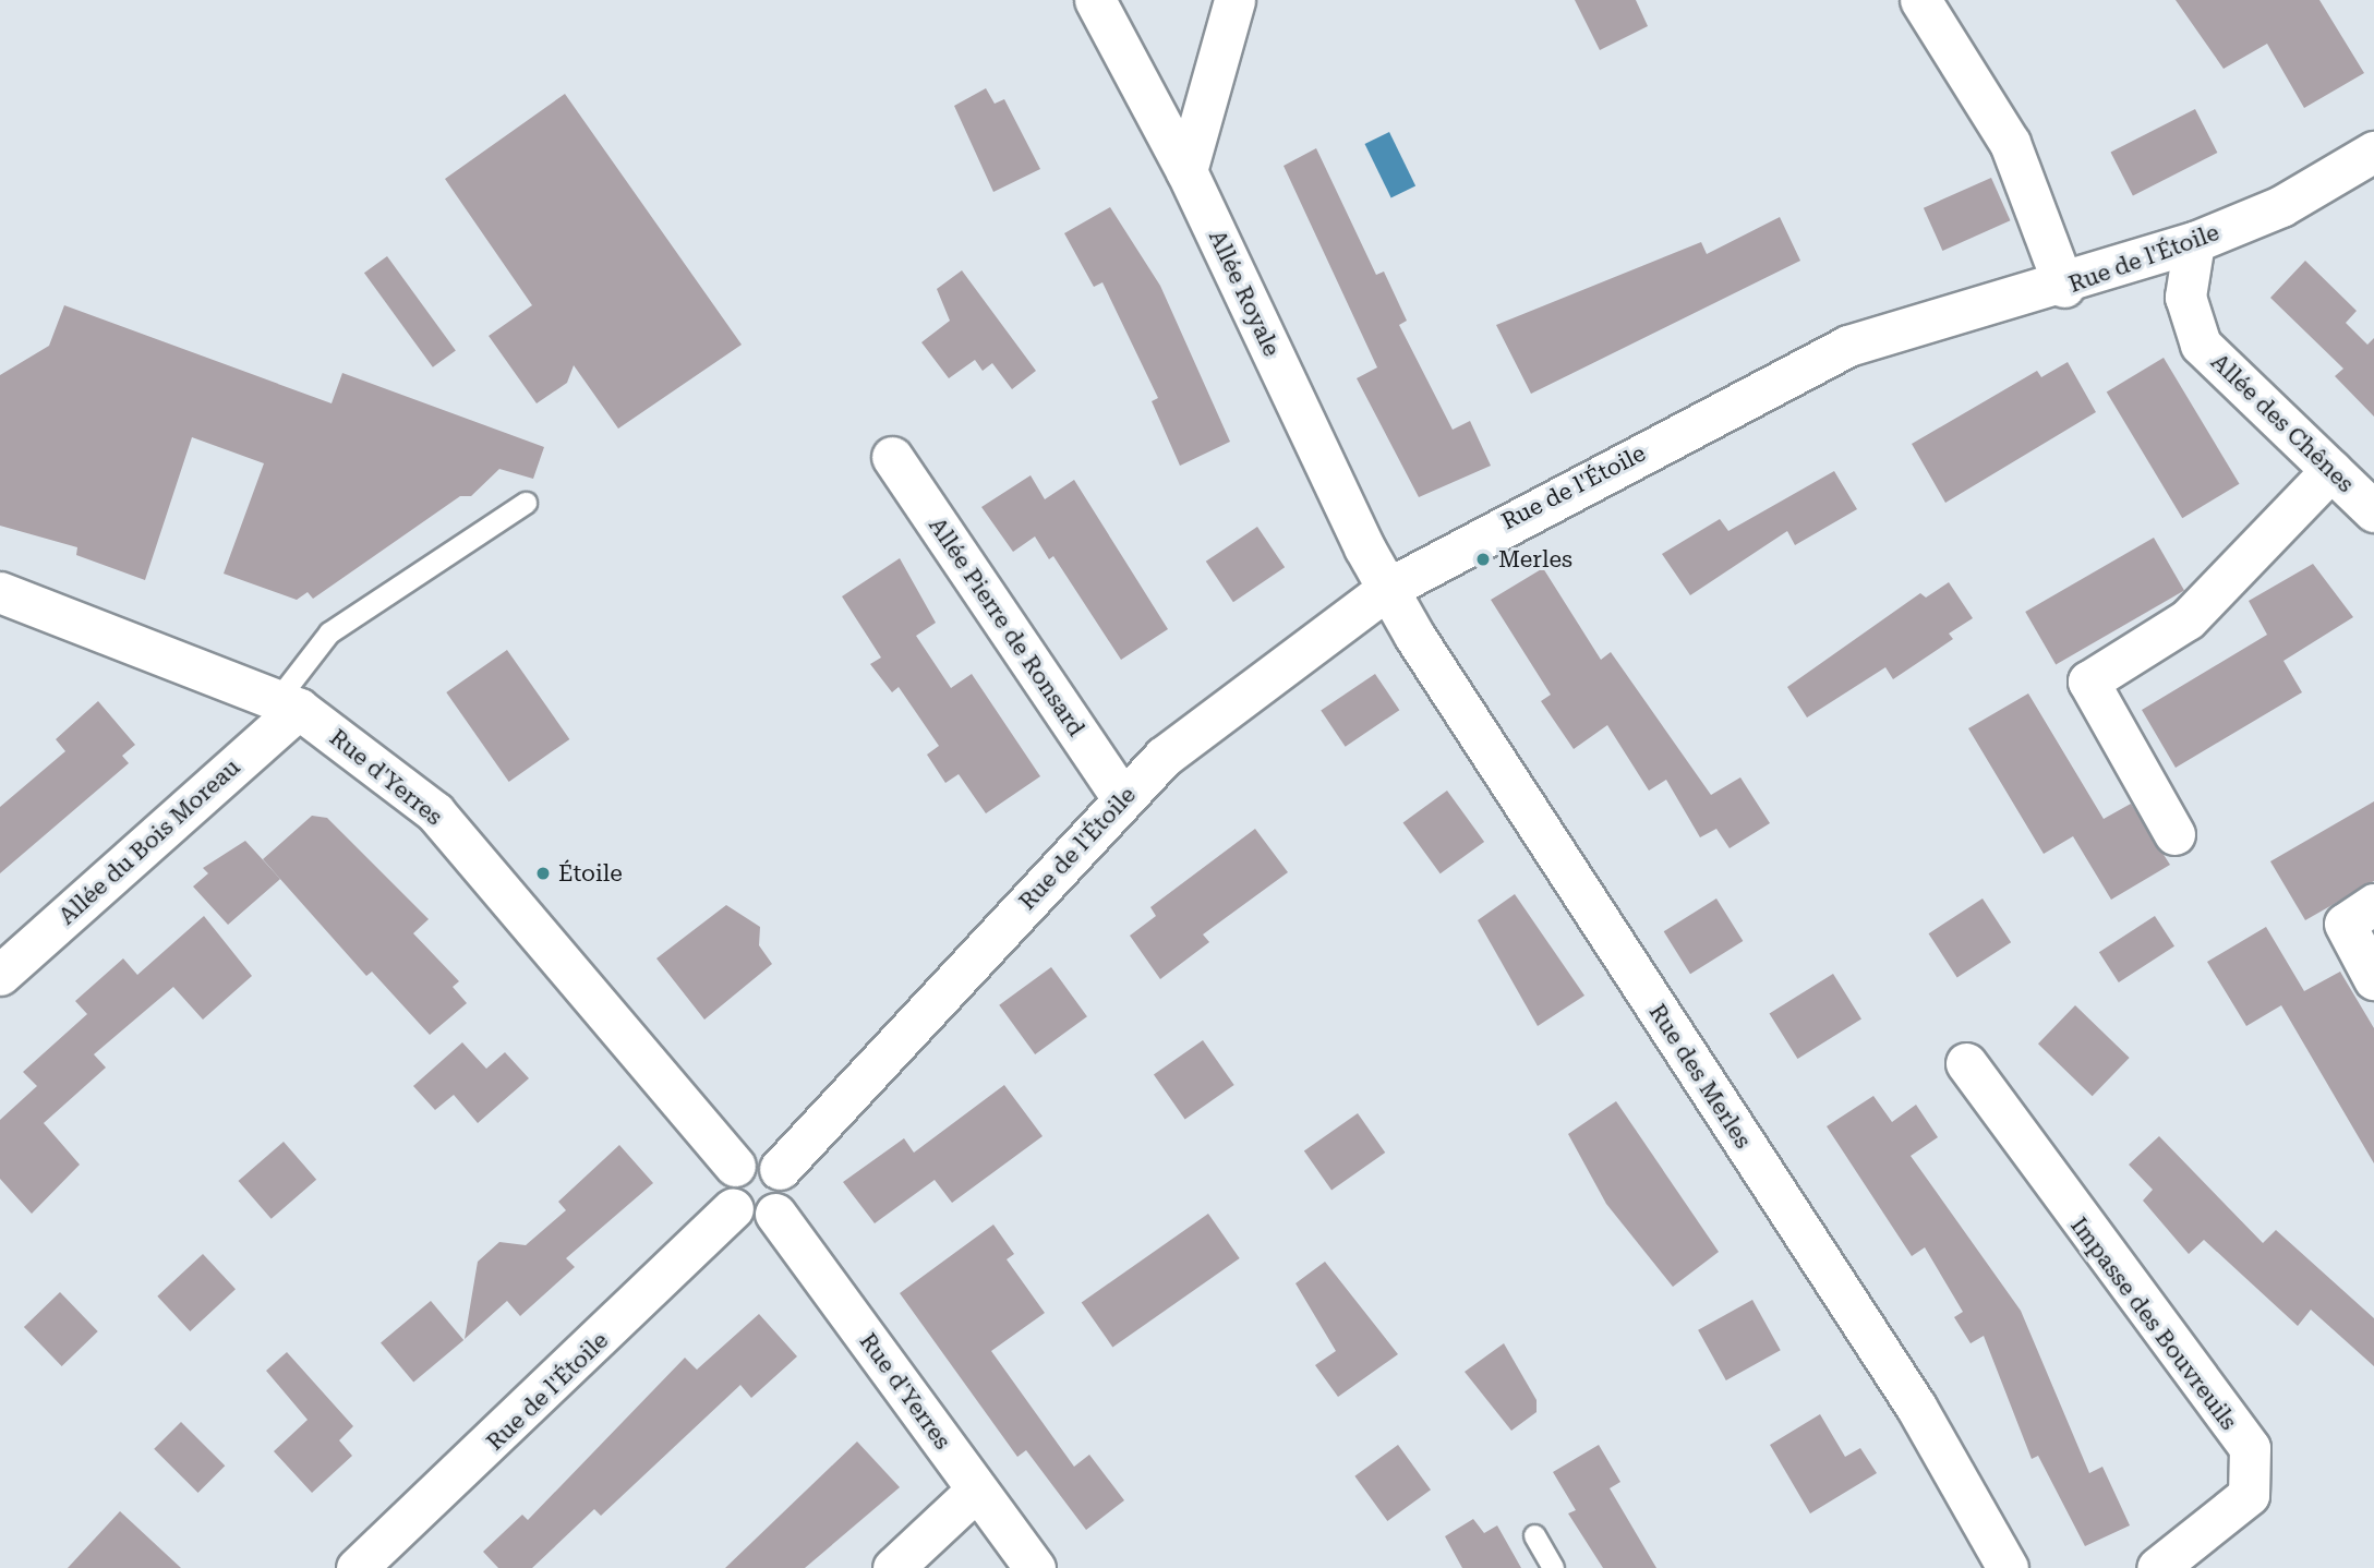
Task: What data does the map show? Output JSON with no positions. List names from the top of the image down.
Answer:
{
  "streets": {
    "street": [
      "Rue de l'Étoile",
      "Allée Royale",
      "Allée des Chênes",
      "Allée Pierre de Ronsard",
      "Rue d'Yerres",
      "Allée du Bois Moreau",
      "Rue des Merles",
      "Impasse des Bouvreuils"
    ]
  },
  "crossings": [
    ["Rue de l'Étoile", "Allée Royale"],
    ["Rue de l'Étoile", "Allée des Chênes"],
    ["Rue de l'Étoile", "Allée Pierre de Ronsard"],
    ["Rue de l'Étoile", "Rue d'Yerres"],
    ["Rue de l'Étoile", "Rue des Merles"],
    ["Allée Royale", "Rue des Merles"],
    ["Rue d'Yerres", "Allée du Bois Moreau"]
  ],
  "places": ["Merles", "Étoile"]
}
